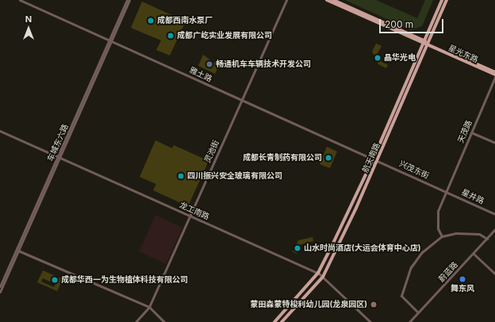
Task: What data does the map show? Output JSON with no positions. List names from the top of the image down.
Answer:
{
  "streets": {
    "main road": ["星光东路", "航天南路"],
    "street": [
      "雅土路",
      "天茂路",
      "车城东六路",
      "灵池街",
      "兴茂东街",
      "星井路",
      "龙工南路",
      "蔚蓝路"
    ]
  },
  "crossings": [
    ["星光东路", "天茂路"],
    ["星光东路", "航天南路"],
    ["雅土路", "车城东六路"],
    ["雅土路", "灵池街"],
    ["雅土路", "航天南路"],
    ["雅土路", "兴茂东街"],
    ["天茂路", "兴茂东街"],
    ["天茂路", "星井路"],
    ["车城东六路", "龙工南路"],
    ["灵池街", "龙工南路"],
    ["航天南路", "兴茂东街"],
    ["航天南路", "龙工南路"],
    ["兴茂东街", "星井路"]
  ],
  "places": [
    "成都西南水泵厂",
    "成都广屹实业发展有限公司",
    "晶华光电",
    "畅通机车车辆技术开发公司",
    "成都长青制药有限公司",
    "四川振兴安全玻璃有限公司",
    "山水时尚酒店(大运会体育中心店)",
    "舞东风",
    "成都华西一为生物植体科技有限公司",
    "蒙田森蒙特梭利幼儿园(龙泉园区)"
  ],
  "scale_bar": "200 m",
  "north": "top"
}
